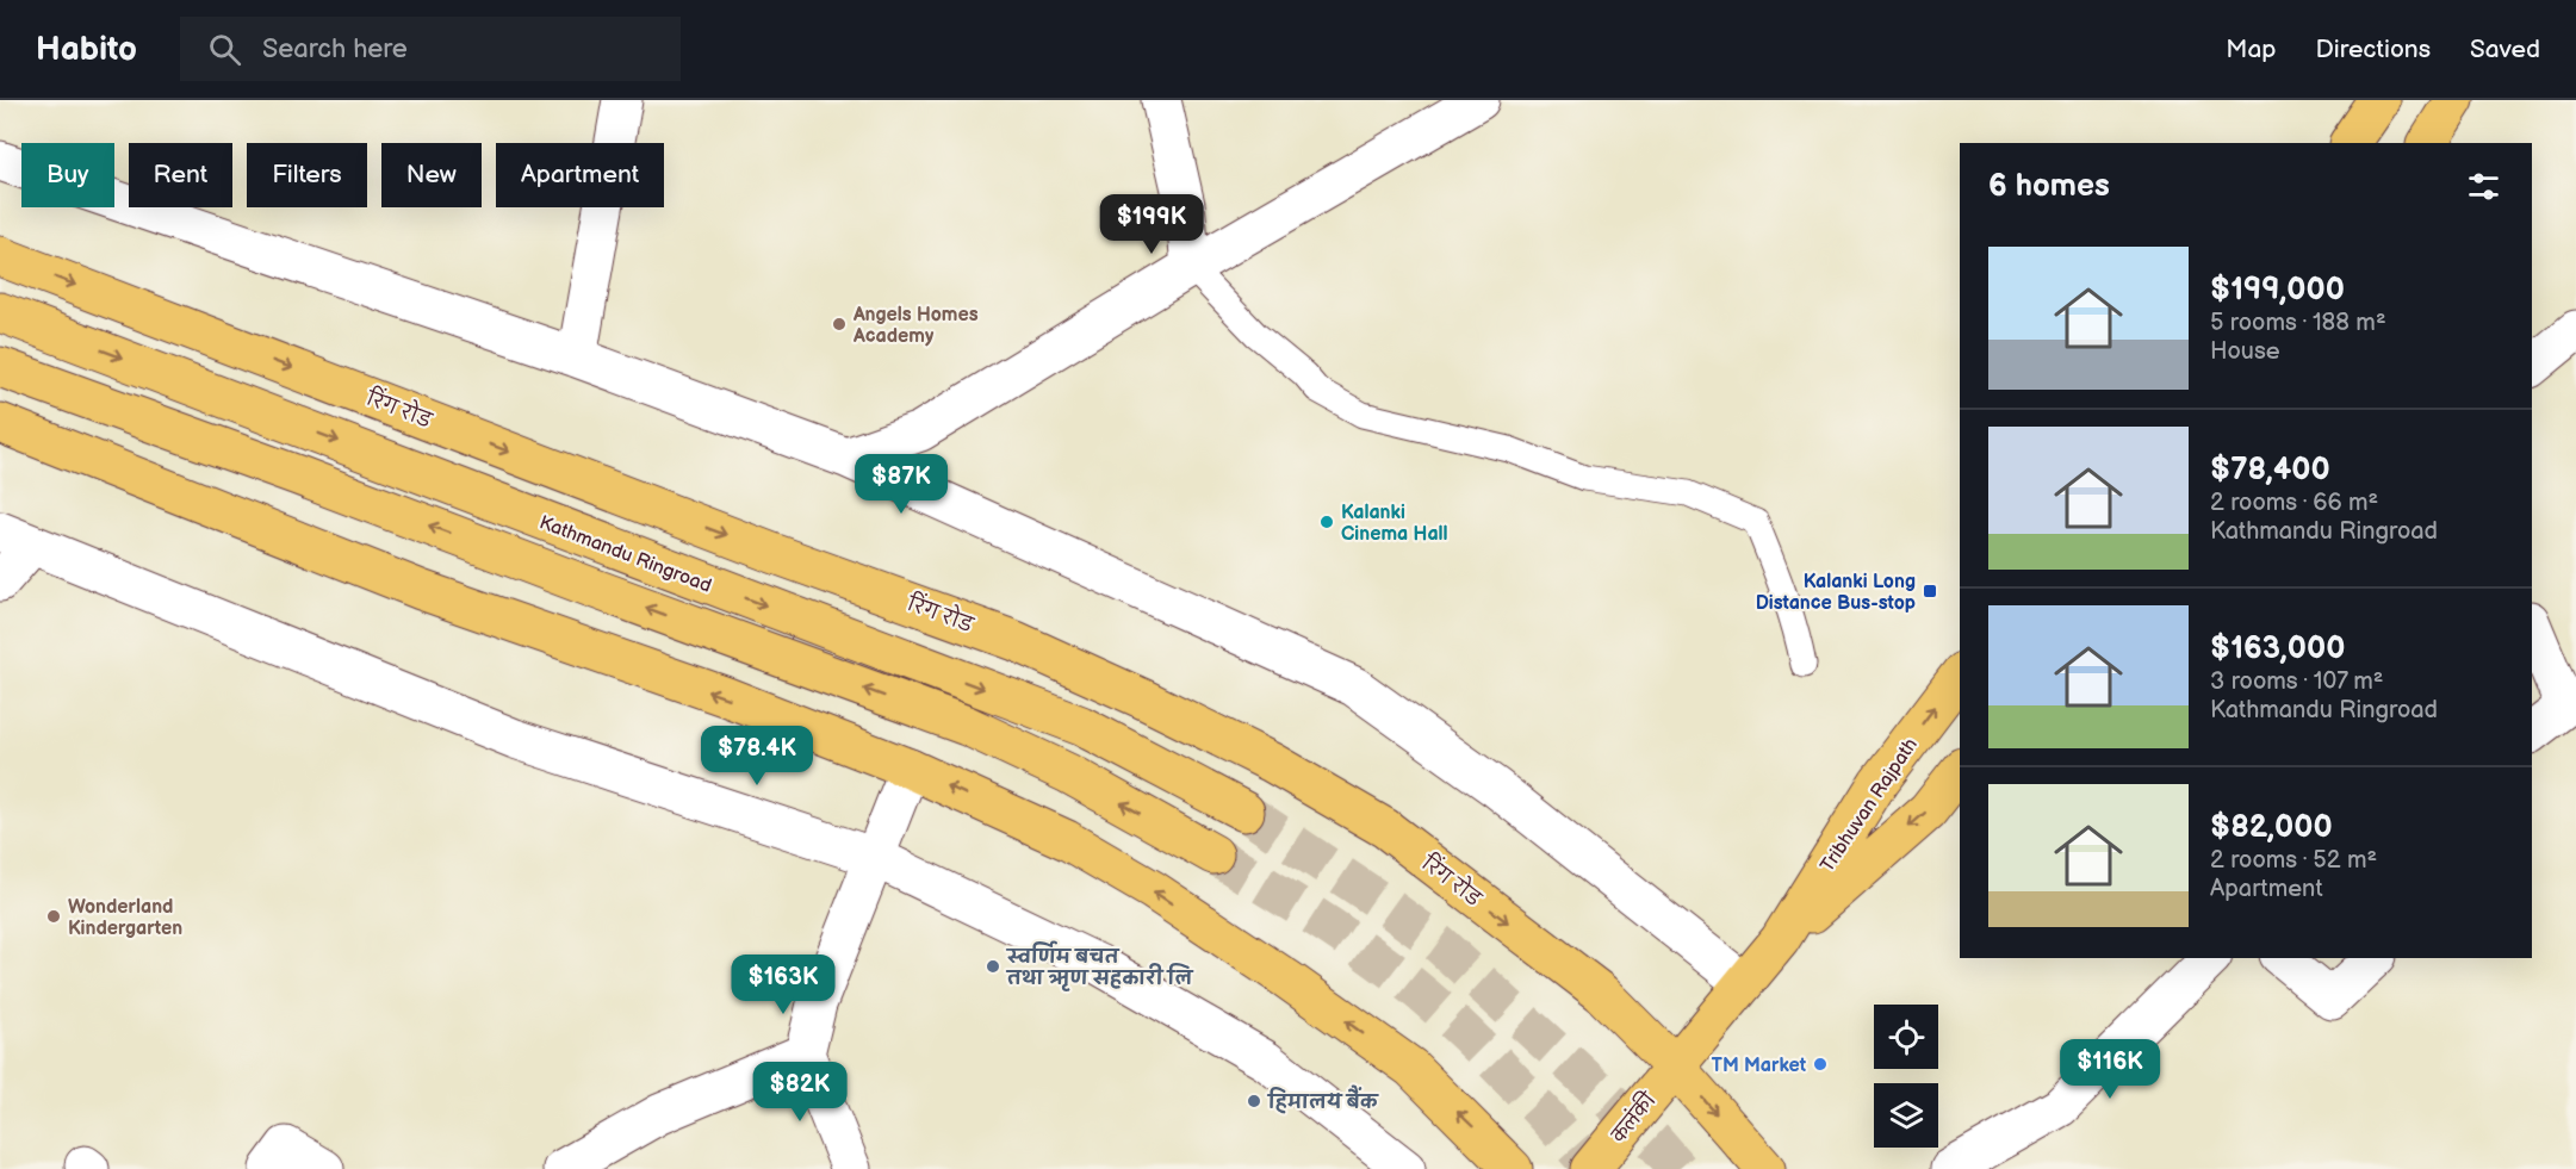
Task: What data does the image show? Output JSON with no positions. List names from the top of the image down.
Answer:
{
  "streets": {
    "main road": [
      "रिंग रोड",
      "Kathmandu Ringroad",
      "Tribhuvan Rajpath",
      "कलंकी"
    ]
  },
  "crossings": [
    ["रिंग रोड", "Tribhuvan Rajpath"],
    ["रिंग रोड", "कलंकी"],
    ["Tribhuvan Rajpath", "कलंकी"]
  ],
  "places": {
    "other": [
      "Angels Homes Academy",
      "Kalanki Cinema Hall",
      "Wonderland Kindergarten",
      "स्वर्णिम बचत तथा ऋण सहकारी लि",
      "TM Market",
      "हिमालय बैंक"
    ],
    "transit": ["Kalanki Long Distance Bus-stop"]
  },
  "page": {
    "header": "Habito",
    "search": "Search here",
    "nav": ["Map", "Directions", "Saved"],
    "chip": [
      "Buy",
      "Rent",
      "Filters",
      "New",
      "Apartment"
    ],
    "heading": "6 homes",
    "price": [
      "$199K",
      "$87K",
      "$78.4K",
      "$163K",
      "$116K",
      "$82K"
    ],
    "list": [
      {
        "name": "$199,000",
        "note": "5 rooms · 188 m² · House"
      },
      {
        "name": "$78,400",
        "note": "2 rooms · 66 m² · Kathmandu Ringroad"
      },
      {
        "name": "$163,000",
        "note": "3 rooms · 107 m² · Kathmandu Ringroad"
      },
      {
        "name": "$82,000",
        "note": "2 rooms · 52 m² · Apartment"
      }
    ]
  }
}
